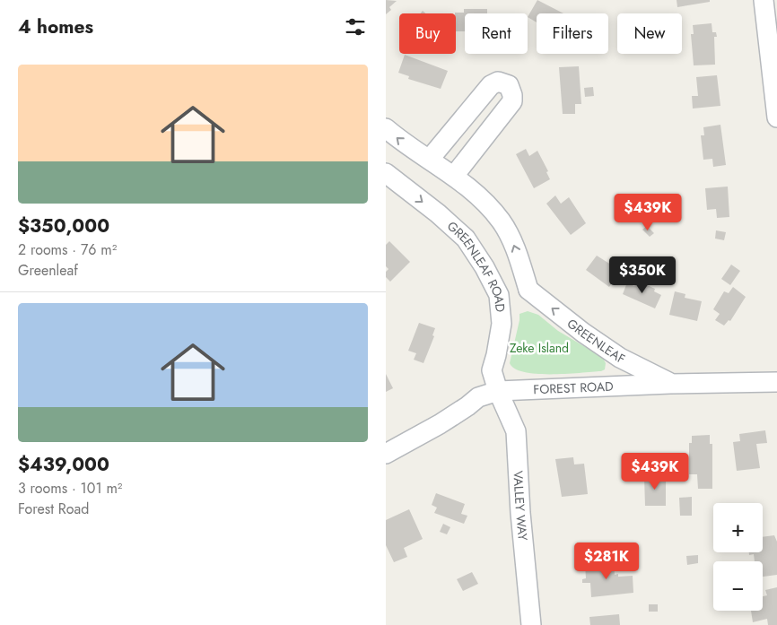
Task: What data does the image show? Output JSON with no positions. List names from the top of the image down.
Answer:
{
  "streets": {
    "street": [
      "GREENLEAF ROAD",
      "GREENLEAF",
      "FOREST ROAD",
      "VALLEY WAY"
    ]
  },
  "crossings": [
    ["GREENLEAF ROAD", "FOREST ROAD"],
    ["GREENLEAF ROAD", "VALLEY WAY"],
    ["GREENLEAF", "FOREST ROAD"],
    ["FOREST ROAD", "VALLEY WAY"]
  ],
  "one_way": ["GREENLEAF"],
  "parks": ["Zeke Island"],
  "page": {
    "heading": "4 homes",
    "chip": [
      "Buy",
      "Rent",
      "Filters",
      "New"
    ],
    "list": [
      {
        "name": "$350,000",
        "note": "2 rooms · 76 m² · Greenleaf"
      },
      {
        "name": "$439,000",
        "note": "3 rooms · 101 m² · Forest Road"
      }
    ],
    "price": [
      "$439K",
      "$350K",
      "$439K",
      "$281K"
    ],
    "map_buttons": ["+", "−"]
  }
}
